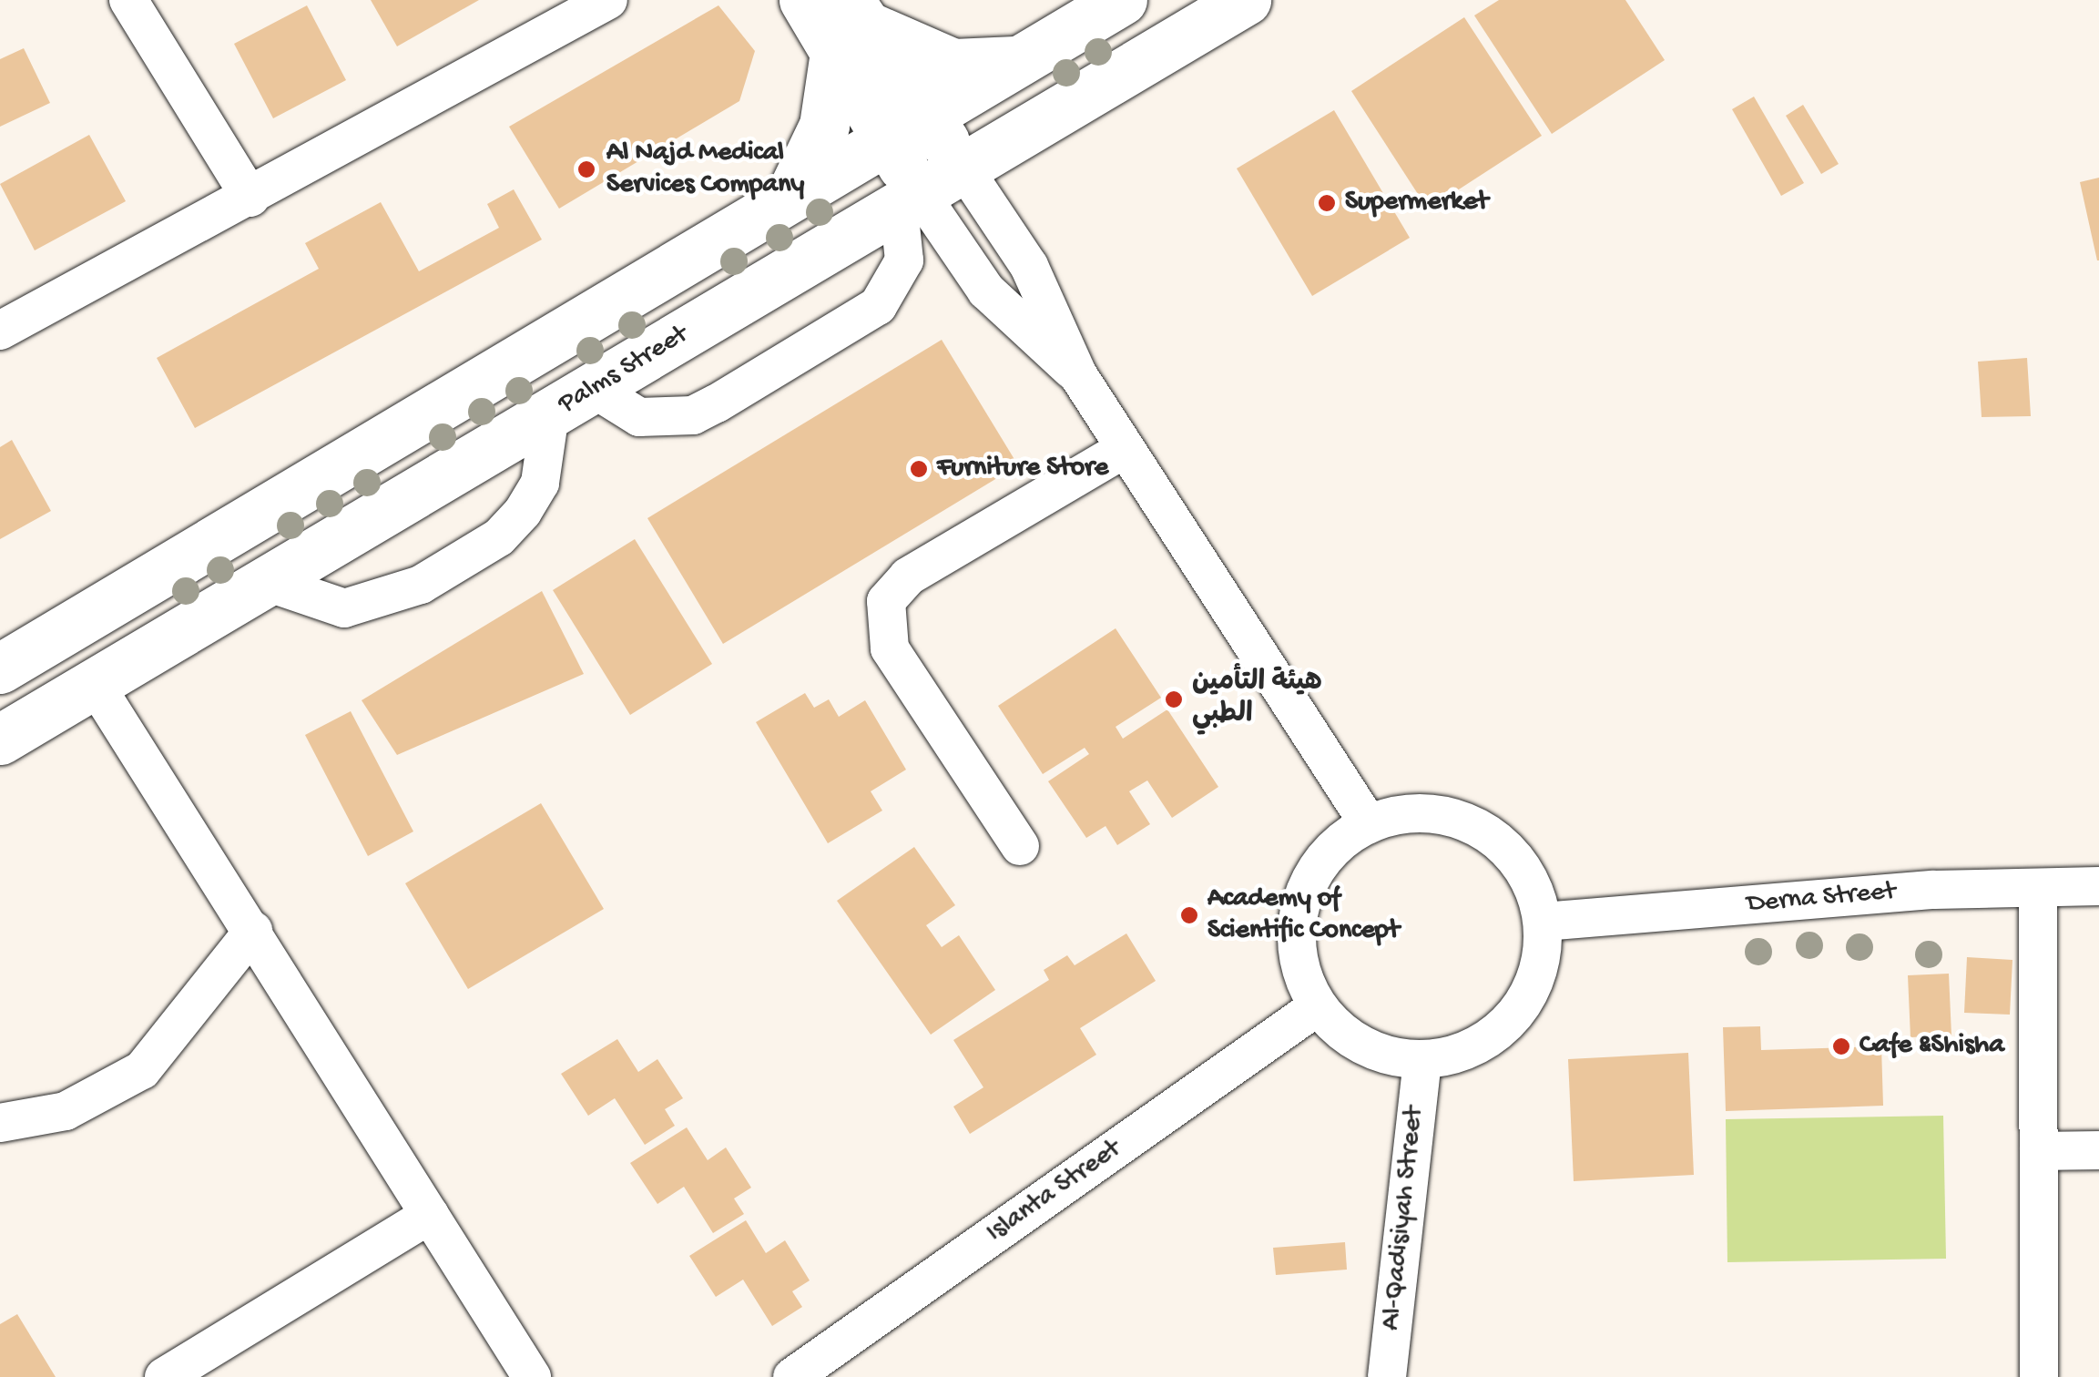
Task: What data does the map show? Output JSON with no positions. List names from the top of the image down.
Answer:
{
  "streets": {
    "main road": ["Palms Street"],
    "street": ["Derna Street", "Islanta Street", "Al-Qadisiyah Street"]
  },
  "crossings": [
    ["Derna Street", "Islanta Street"],
    ["Derna Street", "Al-Qadisiyah Street"],
    ["Islanta Street", "Al-Qadisiyah Street"]
  ],
  "places": [
    "Al Najd Medical Services Company",
    "Supermerket",
    "Furniture Store",
    "هيئة التأمين الطبي",
    "Academy of Scientific Concept",
    "Cafe &Shisha"
  ]
}
